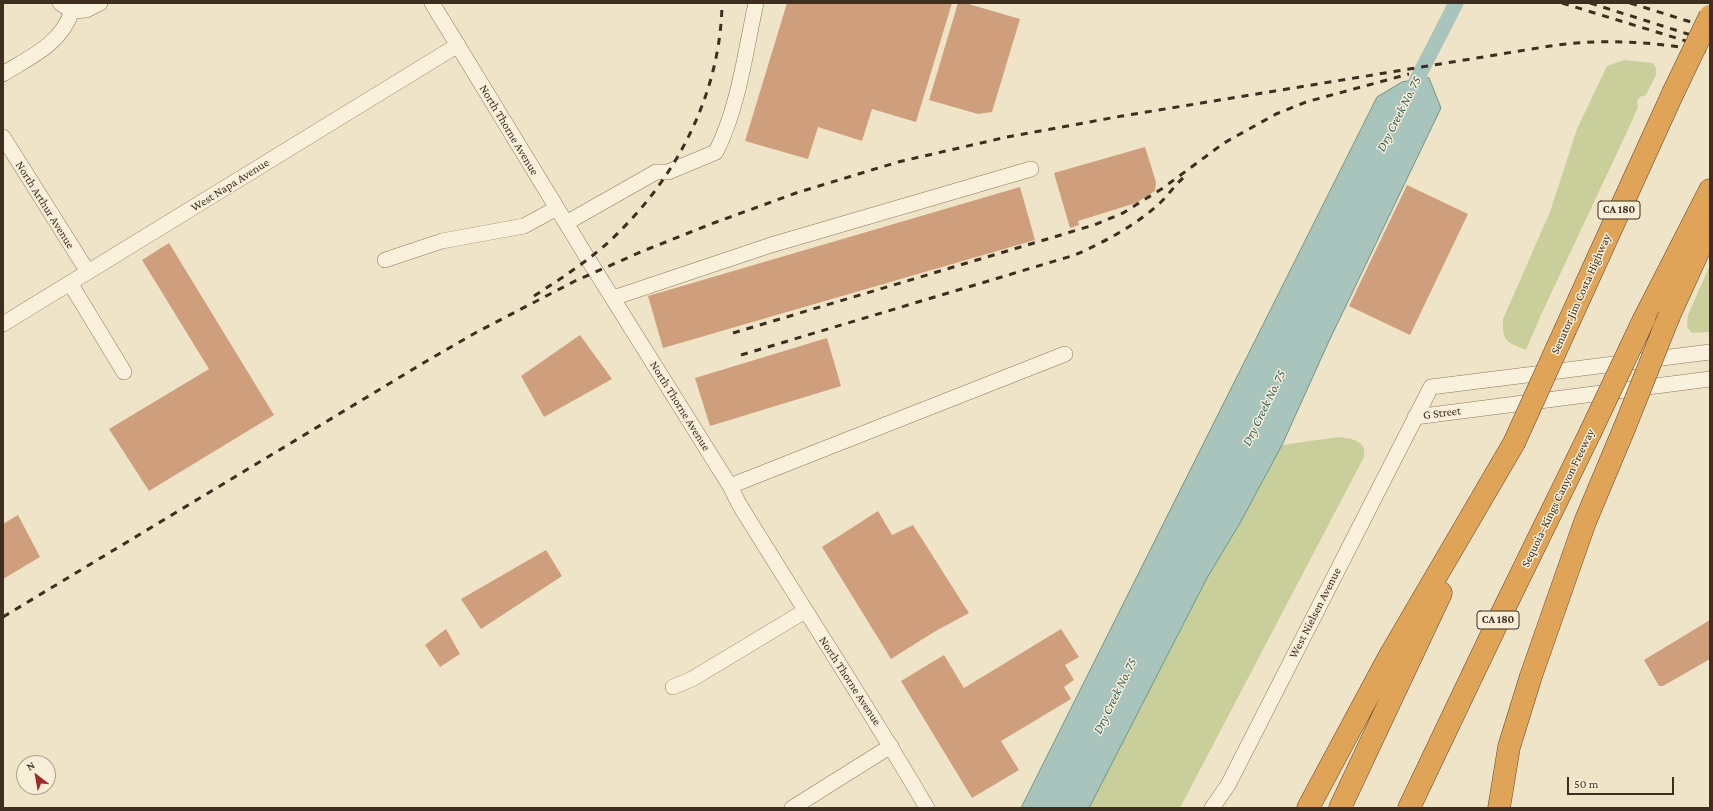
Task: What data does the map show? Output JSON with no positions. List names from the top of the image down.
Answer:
{
  "streets": {
    "highway": ["CA 180", "Senator Jim Costa Highway", "Sequoia–Kings Canyon Freeway"],
    "street": [
      "North Thorne Avenue",
      "West Napa Avenue",
      "North Arthur Avenue",
      "G Street",
      "West Nielsen Avenue"
    ]
  },
  "crossings": [
    ["North Thorne Avenue", "West Napa Avenue"],
    ["West Napa Avenue", "North Arthur Avenue"],
    ["CA 180", "Senator Jim Costa Highway"],
    ["G Street", "West Nielsen Avenue"]
  ],
  "water": ["Dry Creek No. 75"],
  "scale_bar": "50 m",
  "north": "top left"
}
